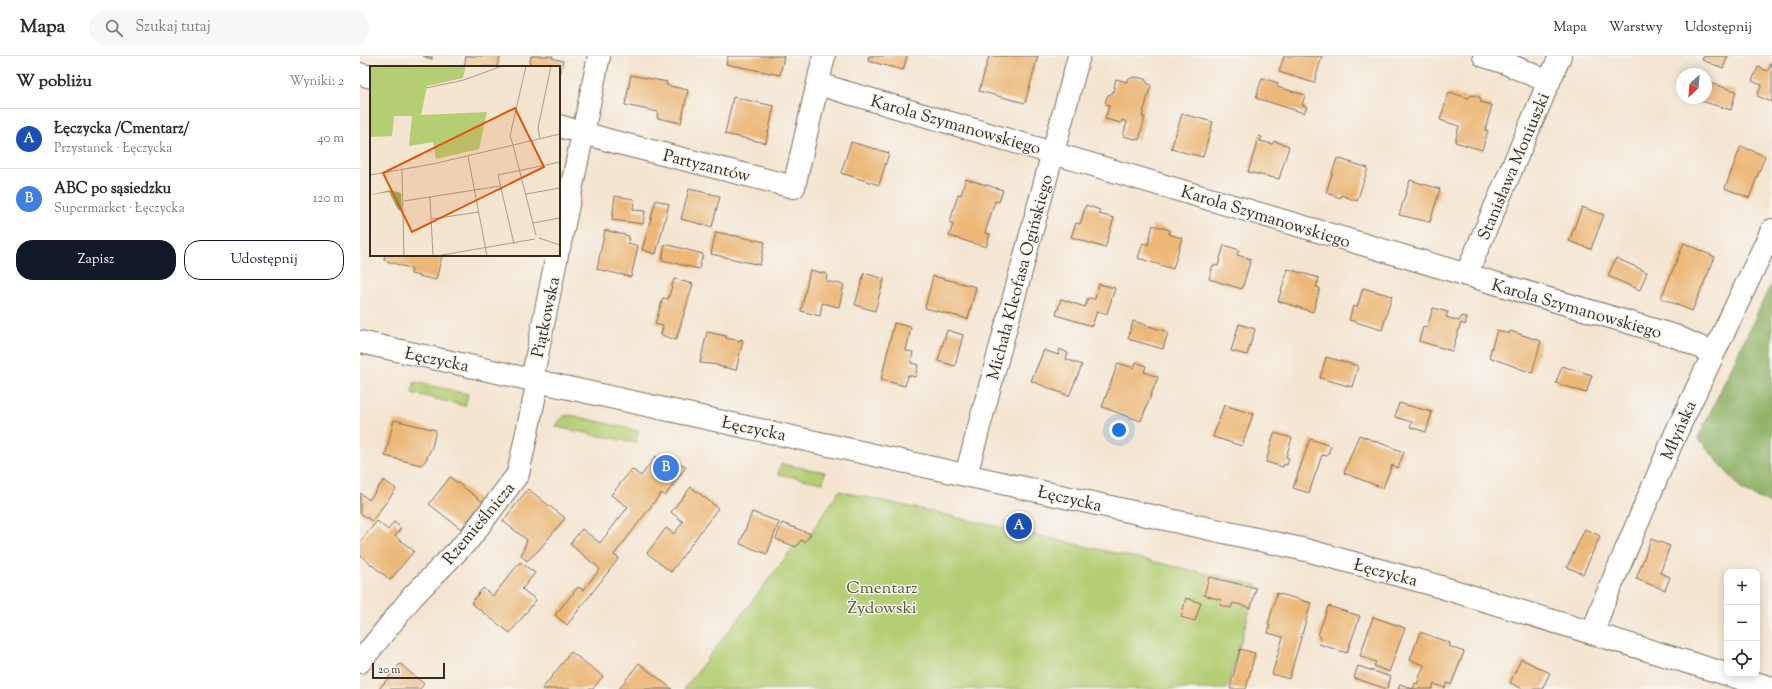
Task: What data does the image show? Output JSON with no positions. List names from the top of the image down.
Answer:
{
  "streets": {
    "street": [
      "Karola Szymanowskiego",
      "Partyzantów",
      "Stanisława Moniuszki",
      "Michała Kleofasa Ogińskiego",
      "Piątkowska",
      "Łęczycka",
      "Młyńska",
      "Rzemieślnicza"
    ]
  },
  "crossings": [
    ["Karola Szymanowskiego", "Partyzantów"],
    ["Karola Szymanowskiego", "Stanisława Moniuszki"],
    ["Karola Szymanowskiego", "Michała Kleofasa Ogińskiego"],
    ["Karola Szymanowskiego", "Młyńska"],
    ["Michała Kleofasa Ogińskiego", "Łęczycka"],
    ["Piątkowska", "Łęczycka"],
    ["Piątkowska", "Rzemieślnicza"],
    ["Łęczycka", "Młyńska"],
    ["Łęczycka", "Rzemieślnicza"]
  ],
  "parks": ["Cmentarz Żydowski"],
  "scale_bar": "20 m",
  "north": "bottom left",
  "page": {
    "header": "Mapa",
    "search": "Szukaj tutaj",
    "nav": ["Mapa", "Warstwy", "Udostępnij"],
    "heading": ["W pobliżu", "Wyniki: 2"],
    "list": [
      {
        "mark": "A",
        "name": "Łęczycka /Cmentarz/",
        "note": "Przystanek · Łęczycka",
        "value": "40 m"
      },
      {
        "mark": "B",
        "name": "ABC po sąsiedzku",
        "note": "Supermarket · Łęczycka",
        "value": "120 m"
      }
    ],
    "buttons": ["Zapisz", "Udostępnij"],
    "pins": ["B", "A"],
    "map_buttons": ["+", "−"],
    "scale": "20 m"
  }
}
